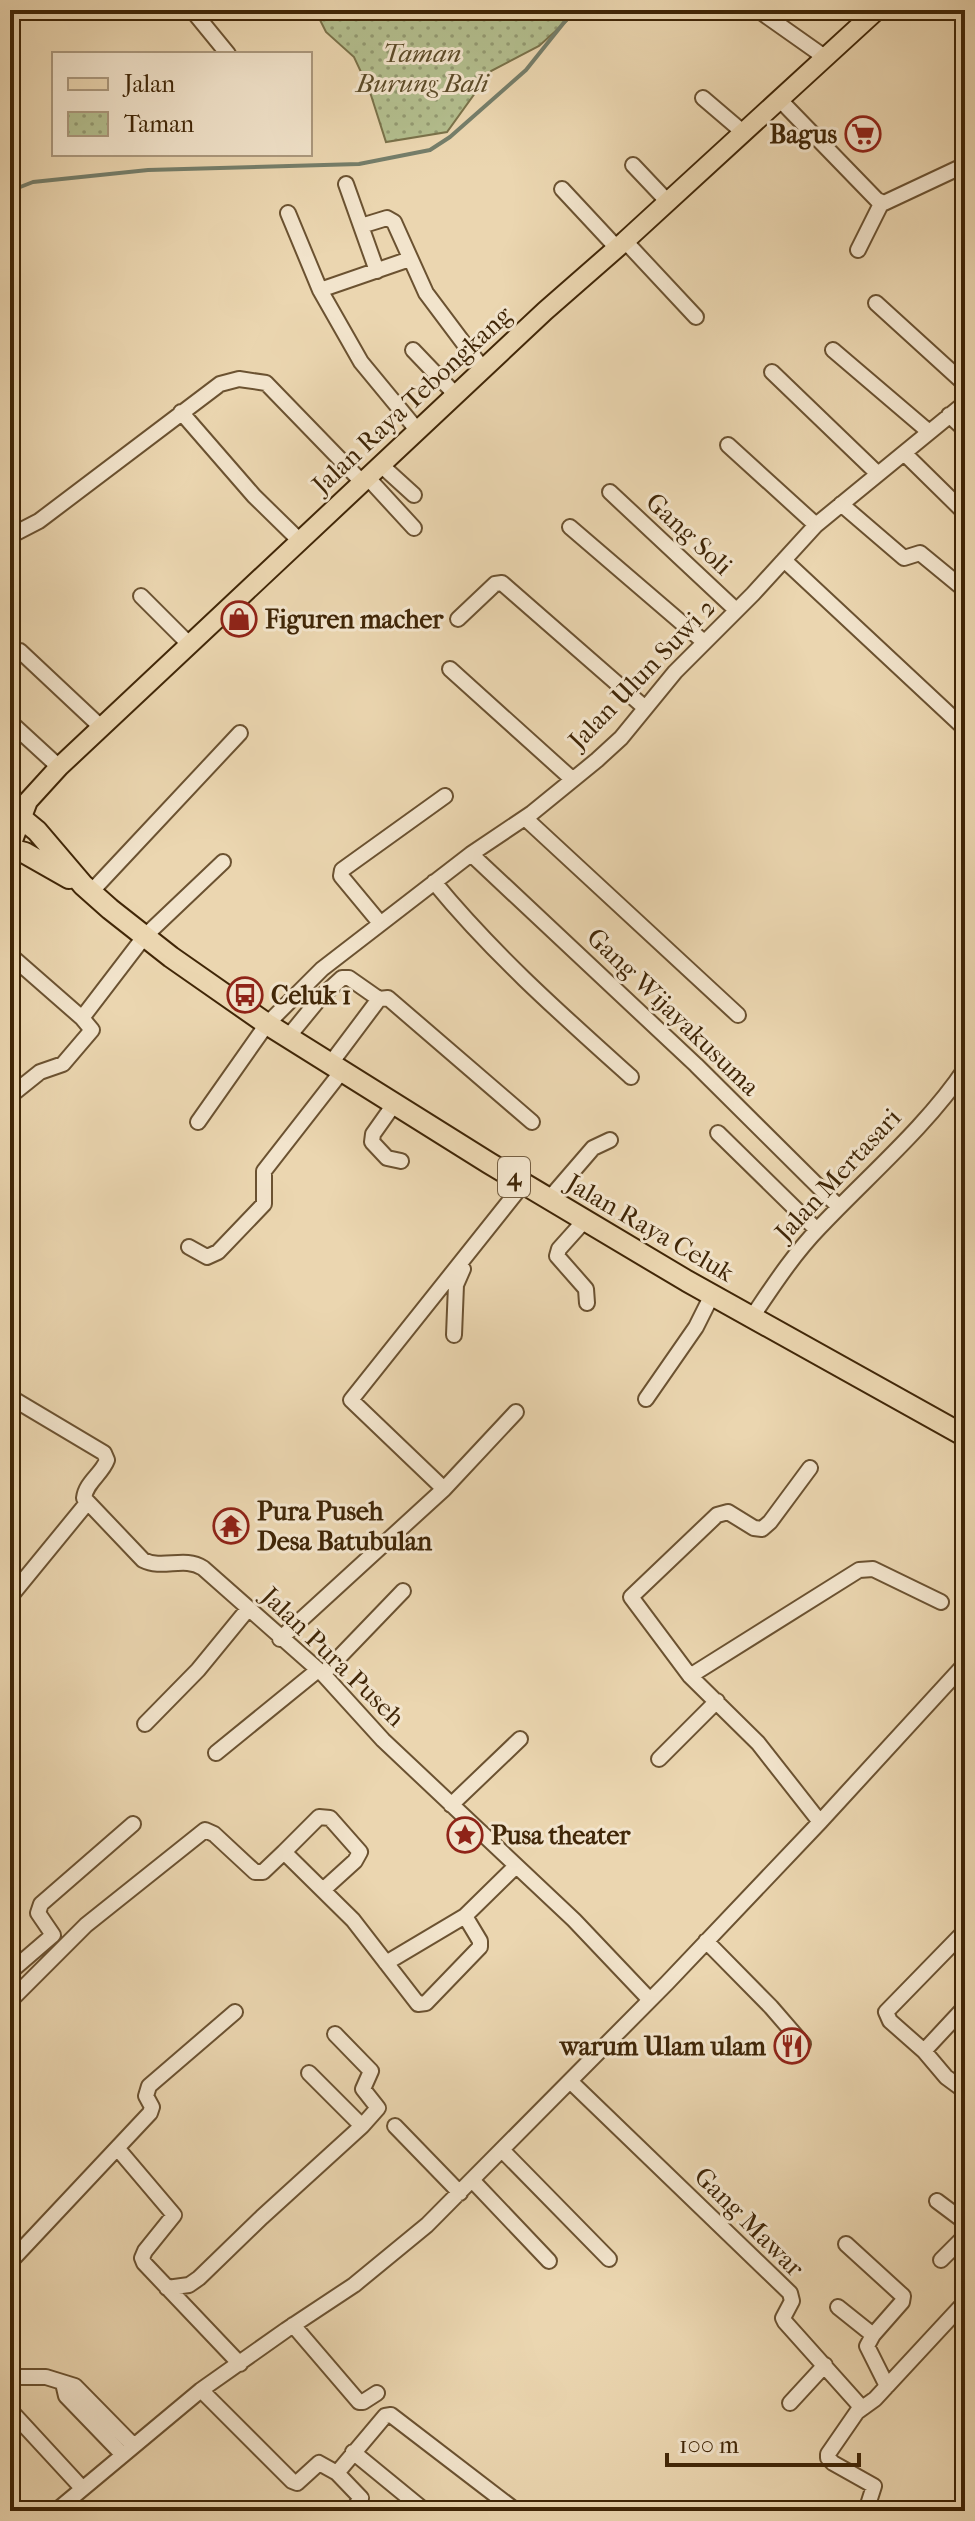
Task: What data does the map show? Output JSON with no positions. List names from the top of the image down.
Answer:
{
  "streets": {
    "highway": ["4", "Jalan Raya Celuk"],
    "main road": ["Jalan Raya Tebongkang"],
    "street": [
      "Gang Soli",
      "Jalan Ulun Suwi 2",
      "Gang Wijayakusuma",
      "Jalan Mertasari",
      "Jalan Pura Puseh",
      "Gang Mawar"
    ]
  },
  "crossings": [
    ["Jalan Raya Tebongkang", "Jalan Raya Celuk"],
    ["Gang Soli", "Jalan Ulun Suwi 2"],
    ["Jalan Ulun Suwi 2", "Gang Wijayakusuma"],
    ["Jalan Ulun Suwi 2", "Jalan Raya Celuk"],
    ["Gang Wijayakusuma", "Jalan Mertasari"],
    ["Jalan Mertasari", "Jalan Raya Celuk"]
  ],
  "parks": ["Taman Burung Bali"],
  "places": {
    "supermarket": ["Bagus"],
    "shop": ["Figuren macher"],
    "bus stop": ["Celuk 1"],
    "temple": ["Pura Puseh Desa Batubulan"],
    "place": ["Pusa theater"],
    "restaurant": ["warum Ulam ulam"]
  },
  "legend": ["Jalan", "Taman"],
  "scale_bar": "100 m"
}
